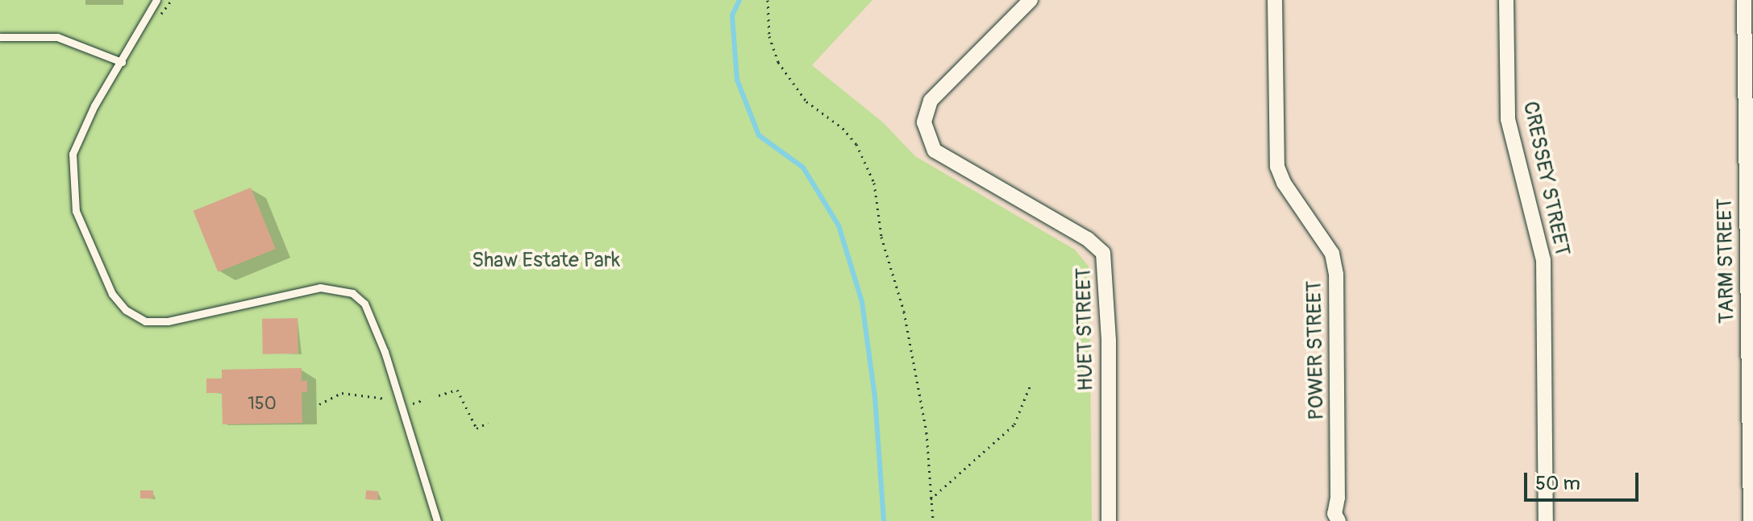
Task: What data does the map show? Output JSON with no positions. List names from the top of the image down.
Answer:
{
  "streets": {
    "street": [
      "CRESSEY STREET",
      "TARM STREET",
      "HUET STREET",
      "POWER STREET"
    ]
  },
  "parks": ["Shaw Estate Park"],
  "house_numbers": ["150"],
  "scale_bar": "50 m"
}
